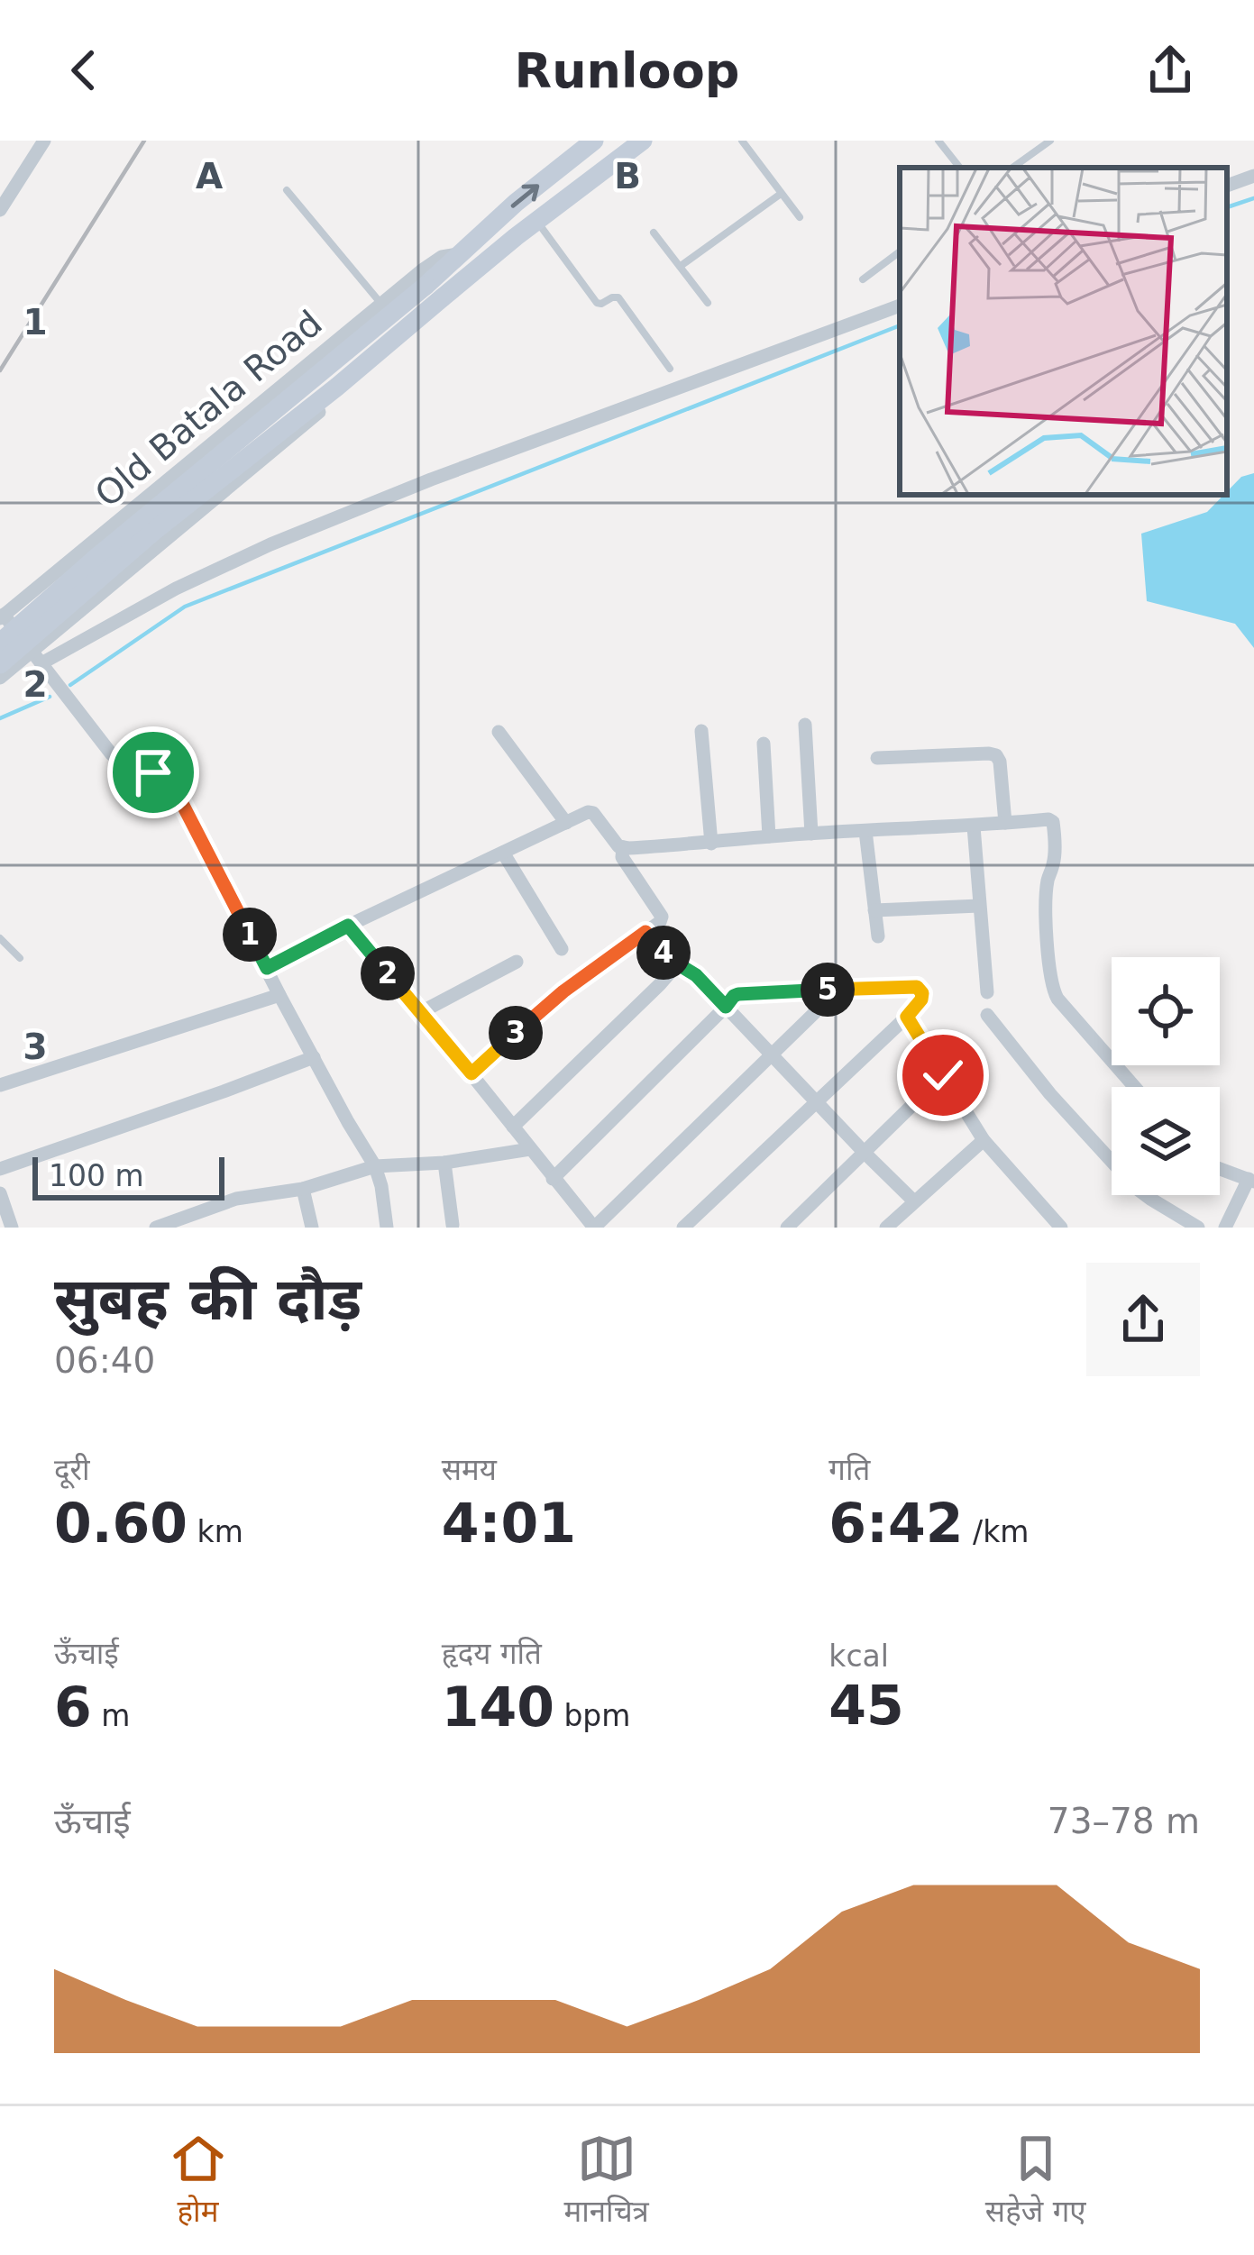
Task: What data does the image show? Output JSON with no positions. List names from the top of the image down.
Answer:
{
  "streets": {
    "street": ["Old Batala Road"]
  },
  "scale_bar": "100 m",
  "page": {
    "header": "Runloop",
    "pins": [
      "1",
      "4",
      "2",
      "5",
      "3"
    ],
    "scale": "100 m",
    "heading": ["सुबह की दौड़", "06:40"],
    "stats": [
      ["दूरी", "0.60 km"],
      ["समय", "4:01"],
      ["गति", "6:42 /km"],
      ["ऊँचाई", "6 m"],
      ["हृदय गति", "140 bpm"],
      ["kcal", "45"]
    ],
    "chart": ["ऊँचाई", "73–78 m"],
    "tabs": ["होम", "मानचित्र", "सहेजे गए"]
  },
  "grid": {
    "columns": ["A", "B"],
    "rows": ["1", "2", "3"]
  }
}
